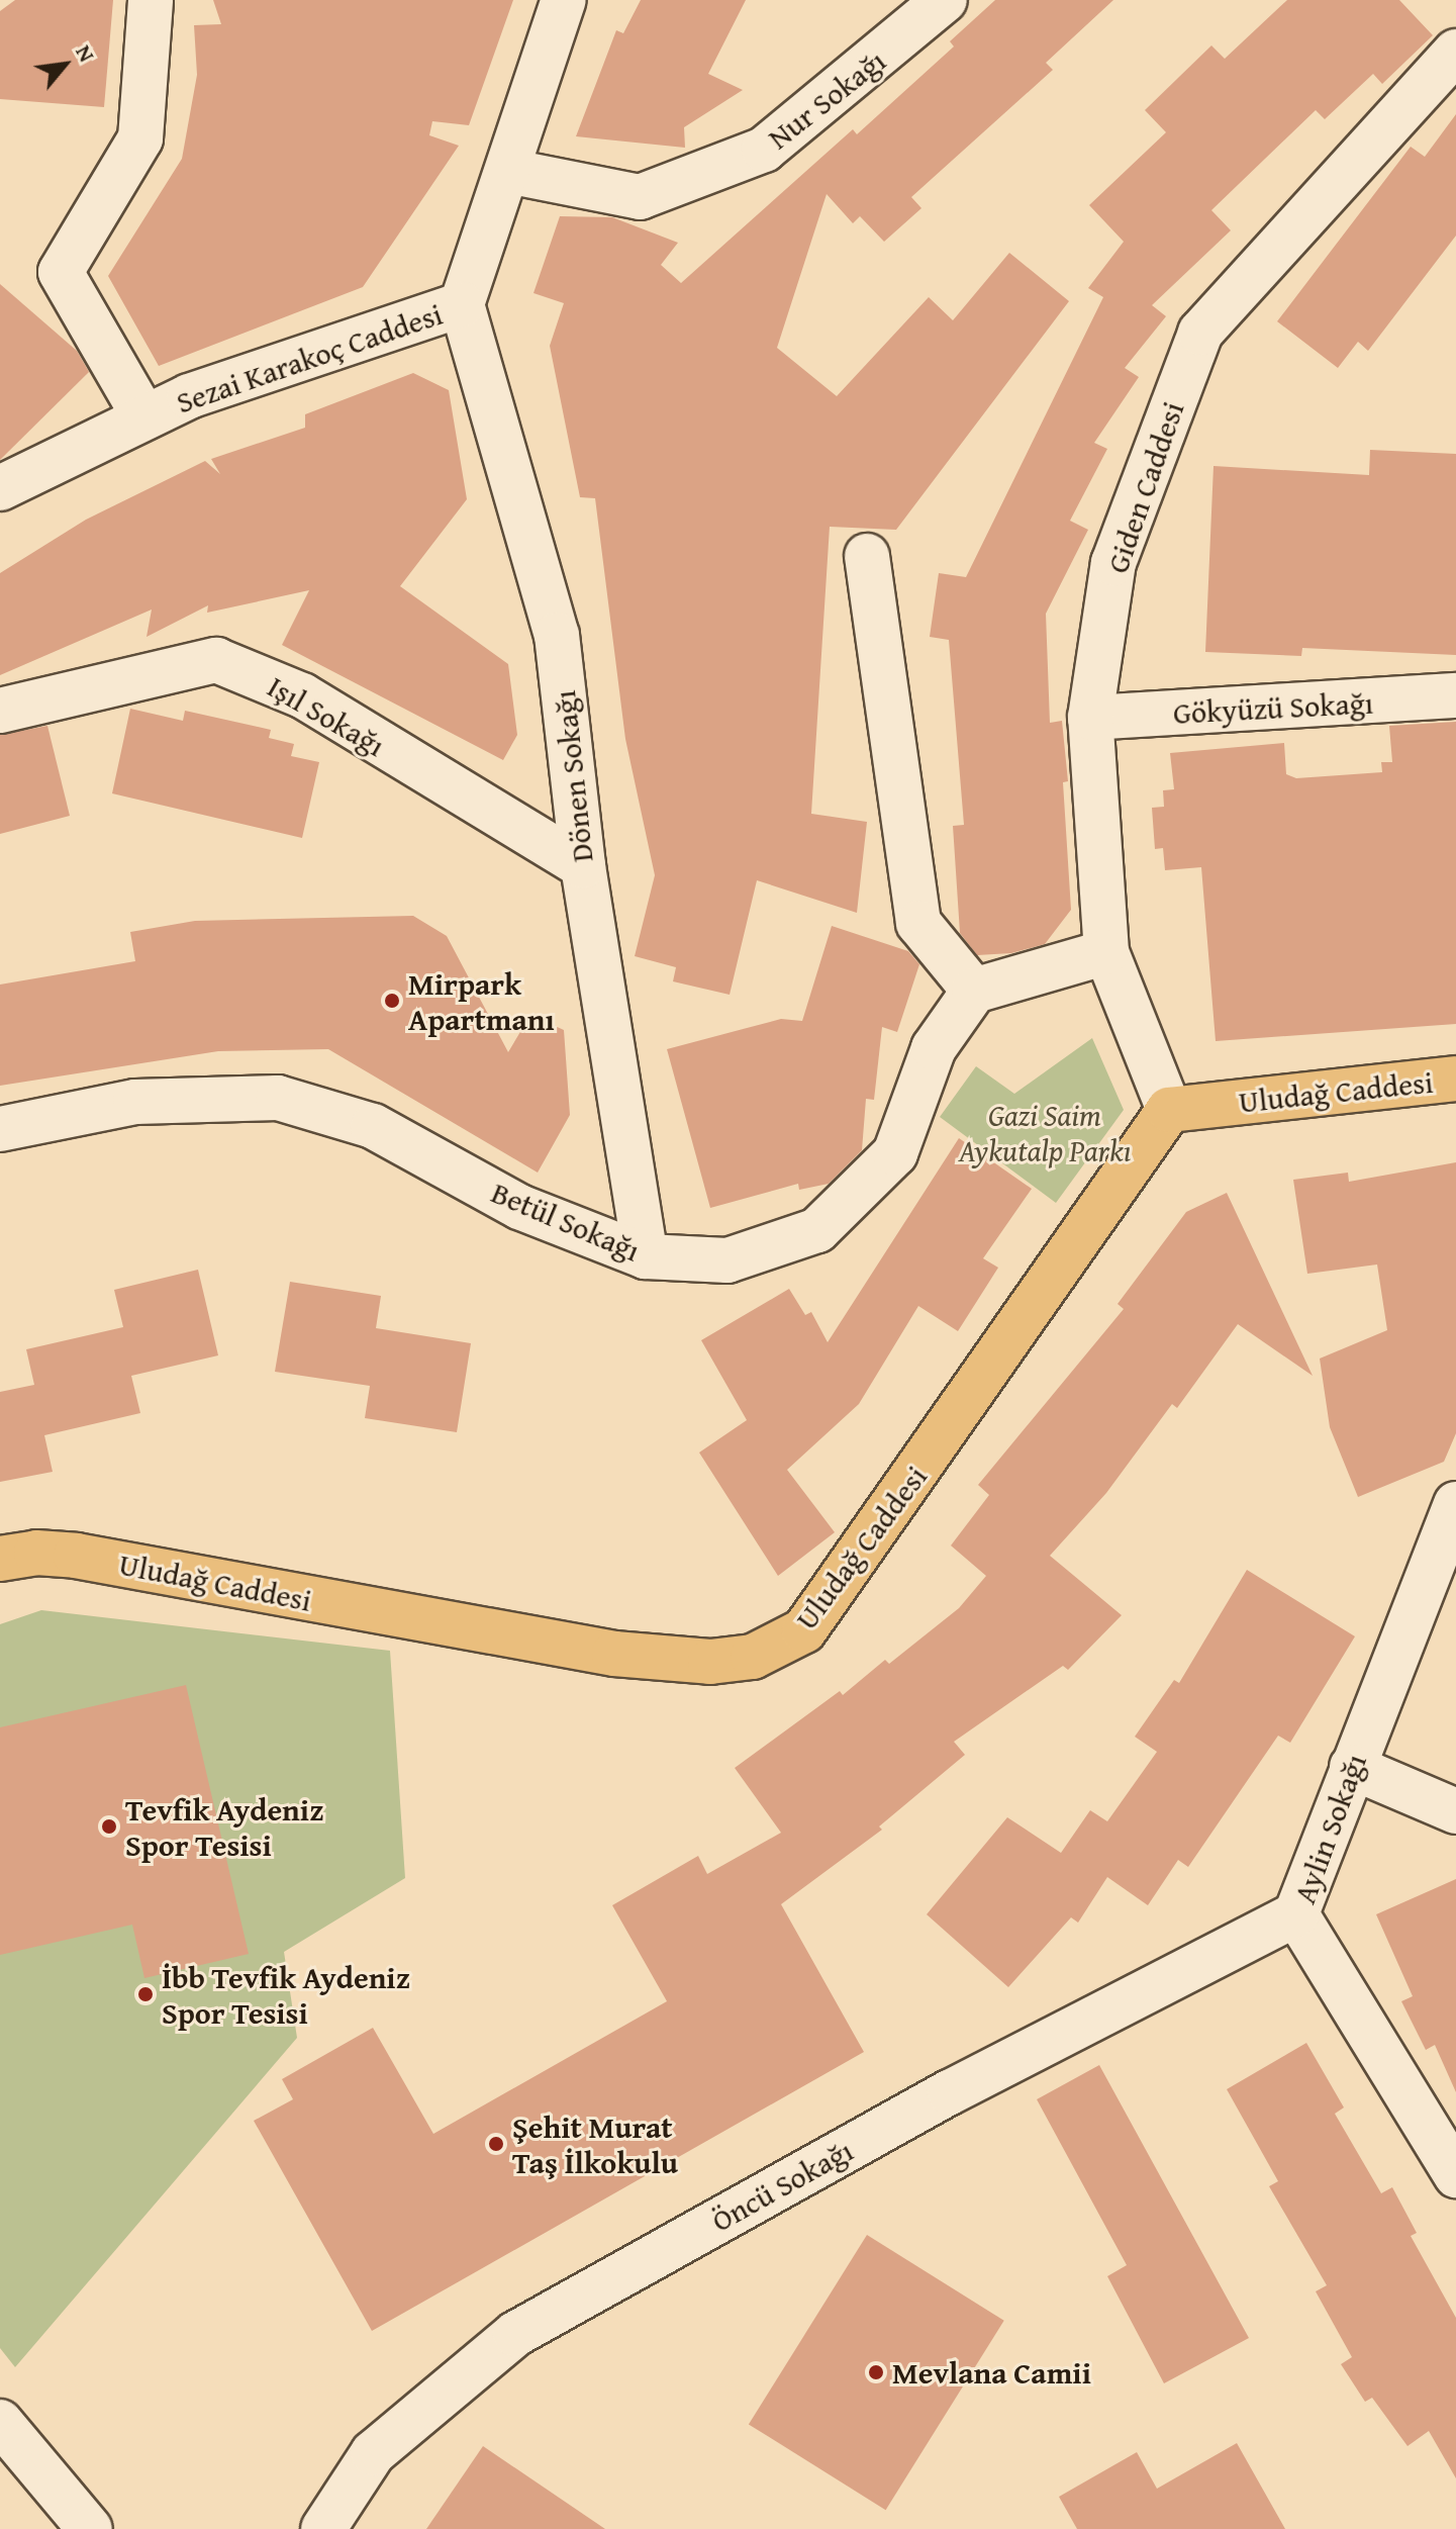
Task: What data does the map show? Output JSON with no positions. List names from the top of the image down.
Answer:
{
  "streets": {
    "main road": ["Uludağ Caddesi"],
    "street": [
      "Nur Sokağı",
      "Sezai Karakoç Caddesi",
      "Giden Caddesi",
      "Gökyüzü Sokağı",
      "Işıl Sokağı",
      "Dönen Sokağı",
      "Betül Sokağı",
      "Aylin Sokağı",
      "Öncü Sokağı"
    ]
  },
  "crossings": [
    ["Nur Sokağı", "Sezai Karakoç Caddesi"],
    ["Sezai Karakoç Caddesi", "Dönen Sokağı"],
    ["Giden Caddesi", "Gökyüzü Sokağı"],
    ["Giden Caddesi", "Uludağ Caddesi"],
    ["Işıl Sokağı", "Dönen Sokağı"],
    ["Dönen Sokağı", "Betül Sokağı"],
    ["Aylin Sokağı", "Öncü Sokağı"]
  ],
  "parks": ["Gazi Saim Aykutalp Parkı"],
  "places": [
    "Mirpark Apartmanı",
    "Tevfik Aydeniz Spor Tesisi",
    "İbb Tevfik Aydeniz Spor Tesisi",
    "Şehit Murat Taş İlkokulu",
    "Mevlana Camii"
  ],
  "north": "top right"
}
